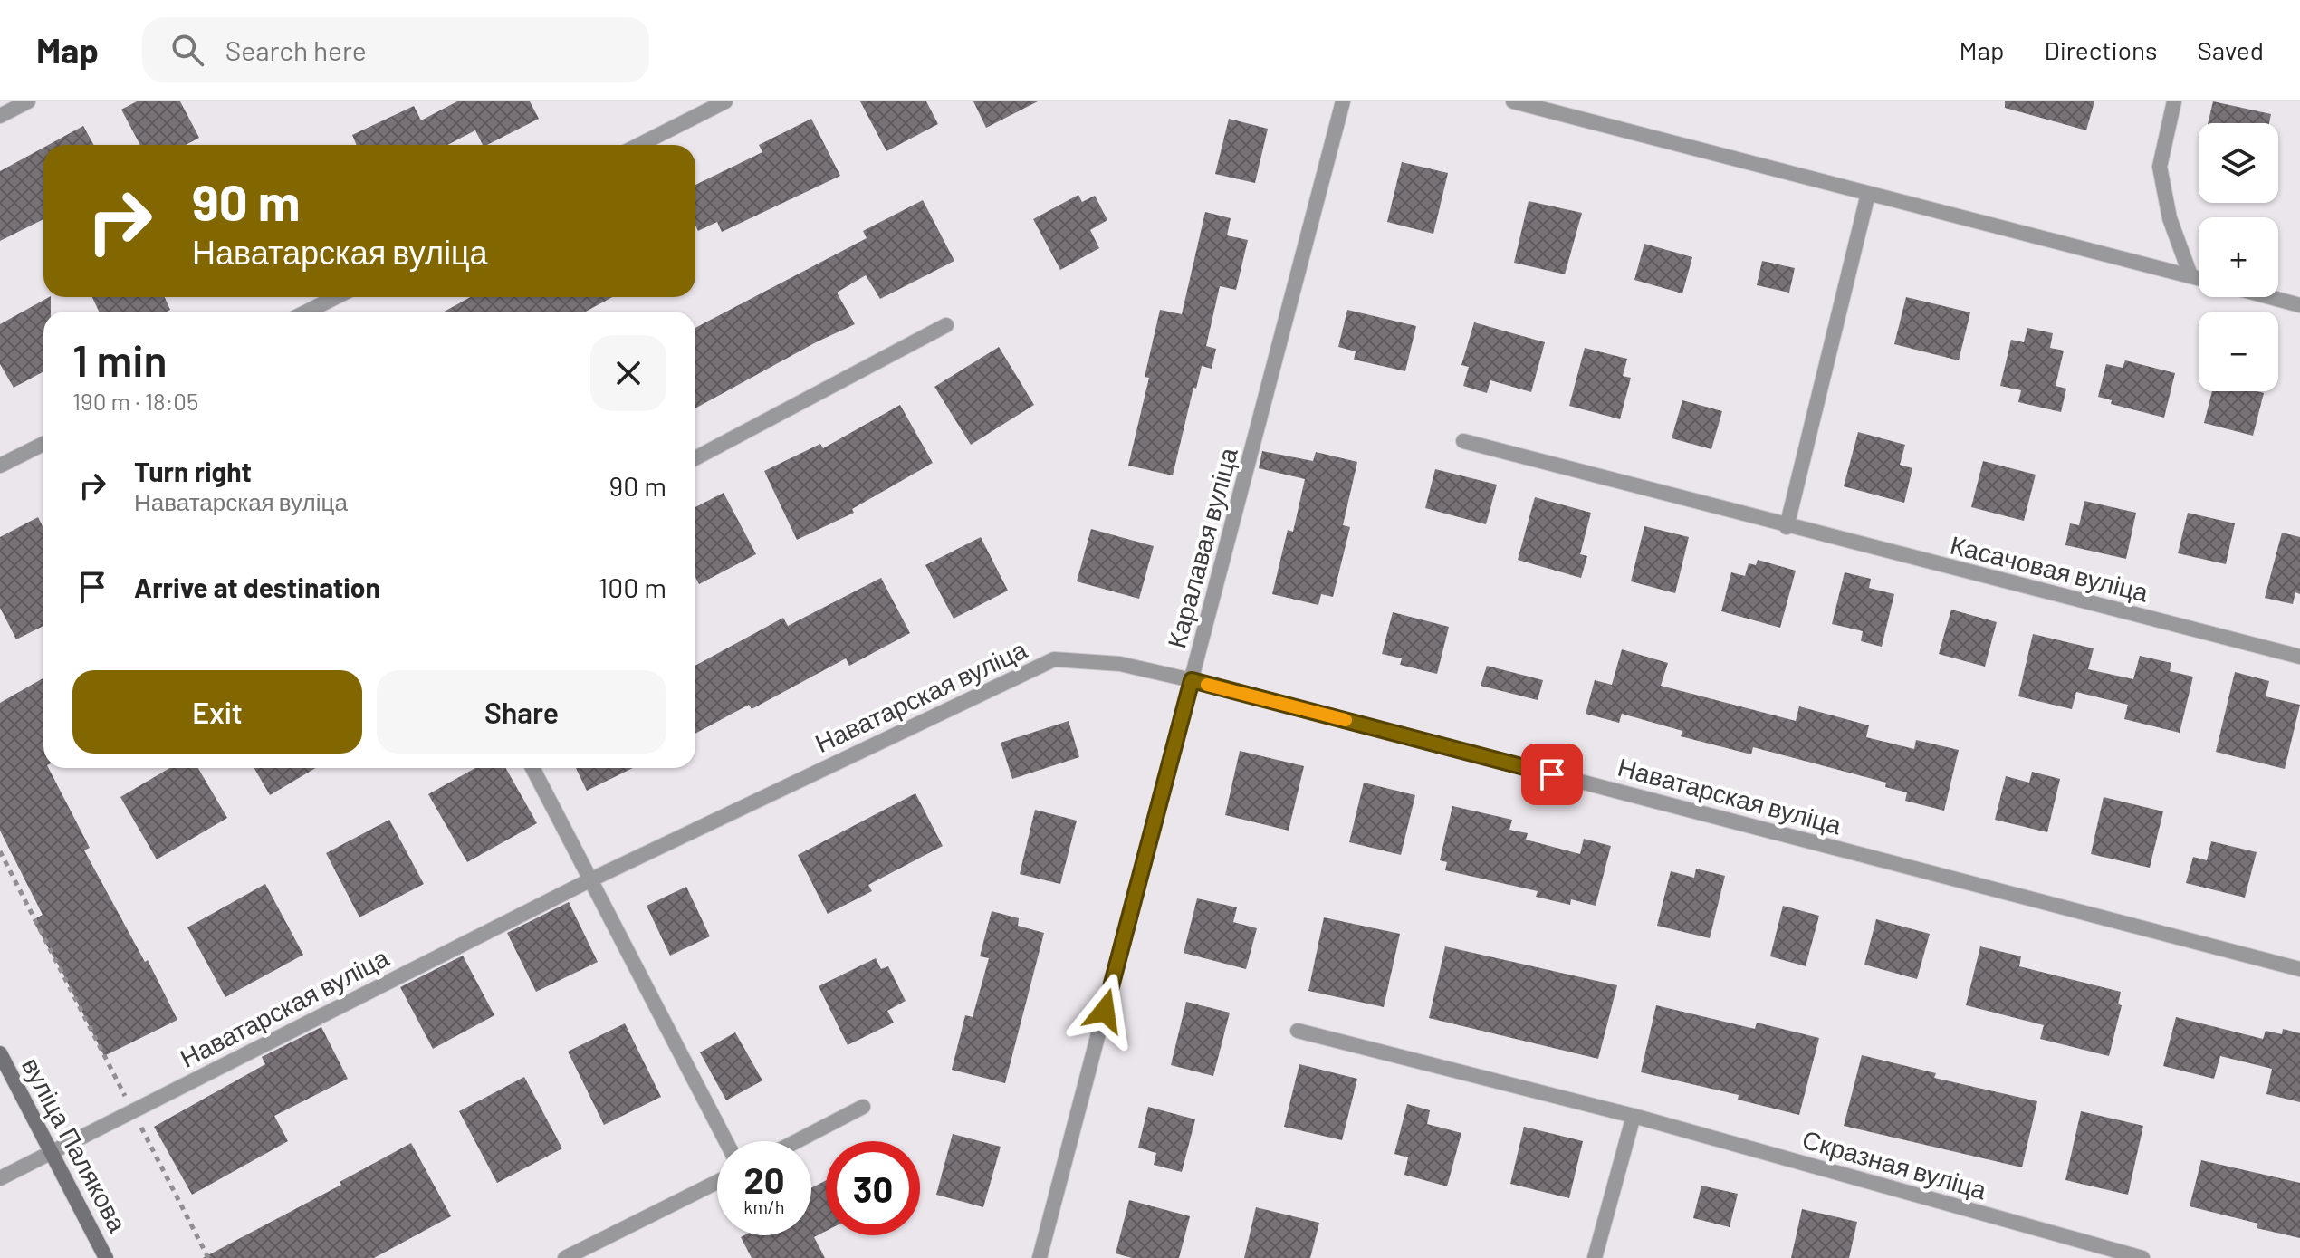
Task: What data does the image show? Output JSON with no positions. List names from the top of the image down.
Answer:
{
  "streets": {
    "street": [
      "Каралавая вуліца",
      "Касачовая вуліца",
      "Наватарская вуліца",
      "вуліца Палякова",
      "Скразная вуліца"
    ]
  },
  "crossings": [
    ["Каралавая вуліца", "Наватарская вуліца"],
    ["Наватарская вуліца", "вуліца Палякова"]
  ],
  "page": {
    "header": "Map",
    "search": "Search here",
    "nav": ["Map", "Directions", "Saved"],
    "map_buttons": ["+", "−"],
    "turn": ["90 m", "Наватарская вуліца"],
    "heading": ["1 min", "190 m · 18:05"],
    "list": [
      {
        "name": "Turn right",
        "note": "Наватарская вуліца",
        "value": "90 m"
      },
      {
        "name": "Arrive at destination",
        "value": "100 m"
      }
    ],
    "buttons": ["Exit", "Share"],
    "speed": "20 km/h",
    "limit": "30"
  }
}
